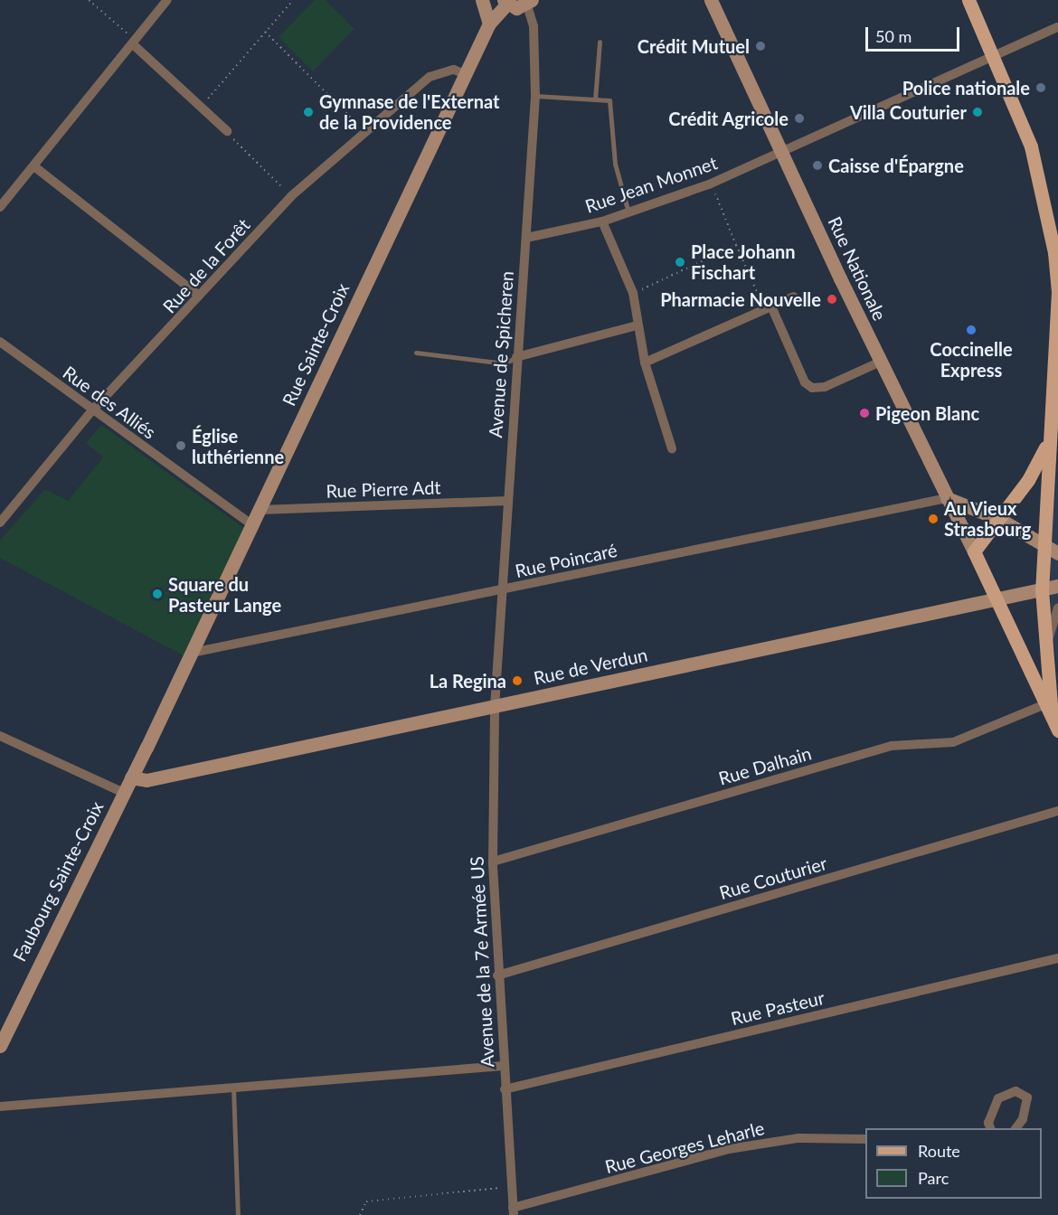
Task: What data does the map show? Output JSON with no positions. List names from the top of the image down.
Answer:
{
  "streets": {
    "main road": [
      "Rue Nationale",
      "Rue Sainte-Croix",
      "Rue de Verdun",
      "Faubourg Sainte-Croix"
    ],
    "street": [
      "Rue Jean Monnet",
      "Rue de la Forêt",
      "Avenue de Spicheren",
      "Rue des Alliés",
      "Rue Pierre Adt",
      "Rue Poincaré",
      "Rue Dalhain",
      "Rue Couturier",
      "Avenue de la 7e Armée US",
      "Rue Pasteur",
      "Rue Georges Leharle"
    ]
  },
  "crossings": [
    ["Rue Jean Monnet", "Rue Nationale"],
    ["Rue Jean Monnet", "Avenue de Spicheren"],
    ["Rue de la Forêt", "Rue Sainte-Croix"],
    ["Rue de la Forêt", "Rue des Alliés"],
    ["Rue Nationale", "Rue Poincaré"],
    ["Rue Nationale", "Rue de Verdun"],
    ["Rue Nationale", "Rue Dalhain"],
    ["Rue Sainte-Croix", "Rue des Alliés"],
    ["Rue Sainte-Croix", "Rue Pierre Adt"],
    ["Rue Sainte-Croix", "Rue Poincaré"],
    ["Rue Sainte-Croix", "Rue de Verdun"],
    ["Rue Sainte-Croix", "Faubourg Sainte-Croix"],
    ["Avenue de Spicheren", "Rue Pierre Adt"],
    ["Avenue de Spicheren", "Rue Poincaré"],
    ["Avenue de Spicheren", "Rue de Verdun"],
    ["Avenue de Spicheren", "Avenue de la 7e Armée US"],
    ["Rue de Verdun", "Avenue de la 7e Armée US"],
    ["Rue Dalhain", "Avenue de la 7e Armée US"],
    ["Rue Couturier", "Avenue de la 7e Armée US"],
    ["Avenue de la 7e Armée US", "Rue Pasteur"],
    ["Avenue de la 7e Armée US", "Rue Georges Leharle"]
  ],
  "places": [
    "Crédit Mutuel",
    "Police nationale",
    "Gymnase de l'Externat de la Providence",
    "Villa Couturier",
    "Crédit Agricole",
    "Caisse d'Épargne",
    "Place Johann Fischart",
    "Pharmacie Nouvelle",
    "Coccinelle Express",
    "Pigeon Blanc",
    "Église luthérienne",
    "Au Vieux Strasbourg",
    "Square du Pasteur Lange",
    "La Regina"
  ],
  "legend": ["Route", "Parc"],
  "scale_bar": "50 m"
}
